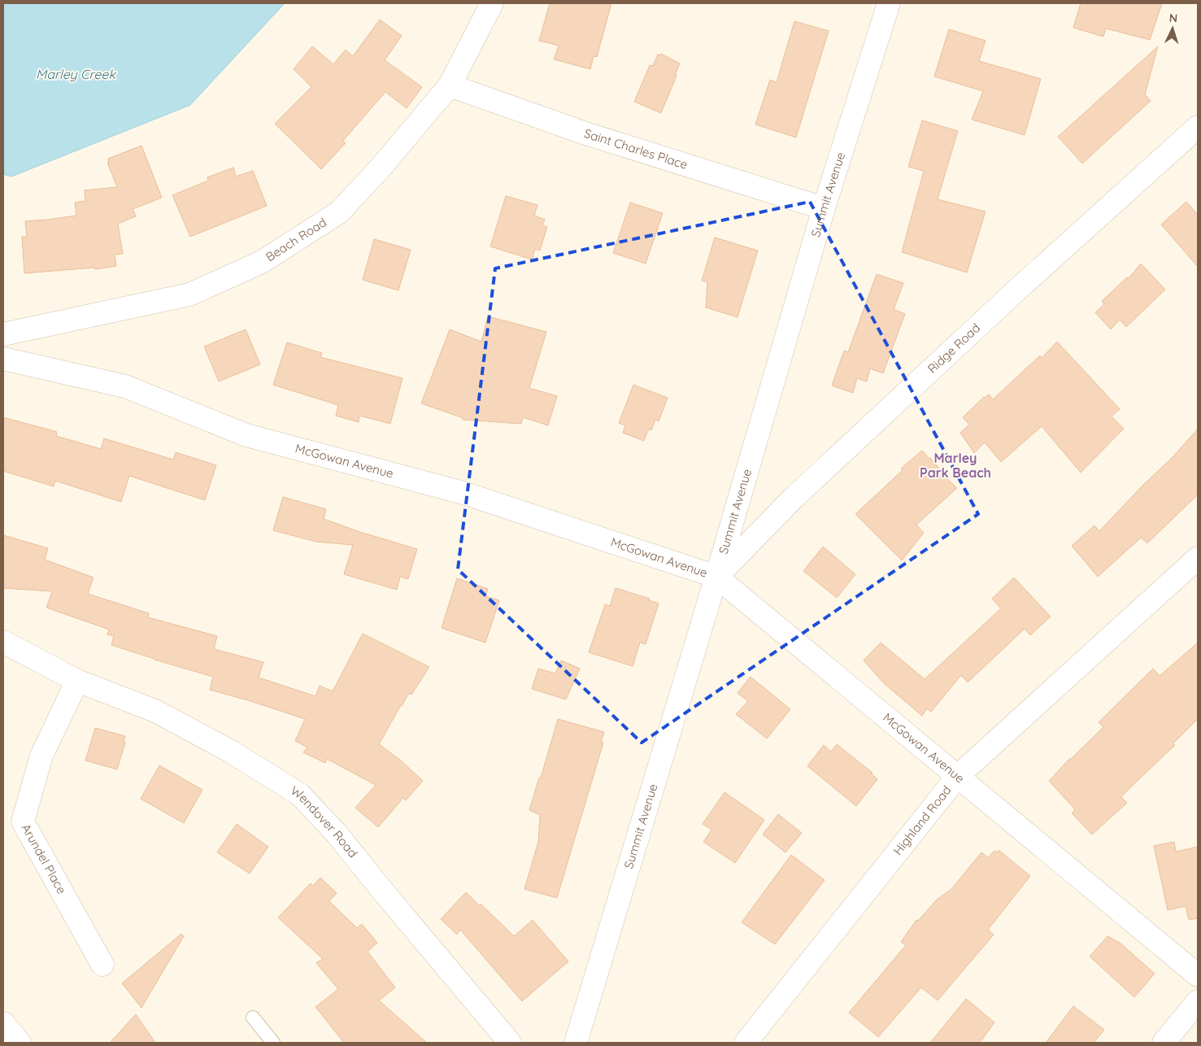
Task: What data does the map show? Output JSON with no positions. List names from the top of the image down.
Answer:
{
  "streets": {
    "street": [
      "Saint Charles Place",
      "Summit Avenue",
      "Beach Road",
      "Ridge Road",
      "McGowan Avenue",
      "Highland Road",
      "Wendover Road",
      "Arundel Place"
    ]
  },
  "crossings": [
    ["Saint Charles Place", "Summit Avenue"],
    ["Saint Charles Place", "Beach Road"],
    ["Summit Avenue", "Ridge Road"],
    ["Summit Avenue", "McGowan Avenue"],
    ["Ridge Road", "McGowan Avenue"],
    ["McGowan Avenue", "Highland Road"],
    ["Wendover Road", "Arundel Place"]
  ],
  "districts": ["Marley Park Beach"],
  "water": ["Marley Creek"],
  "north": "top"
}
